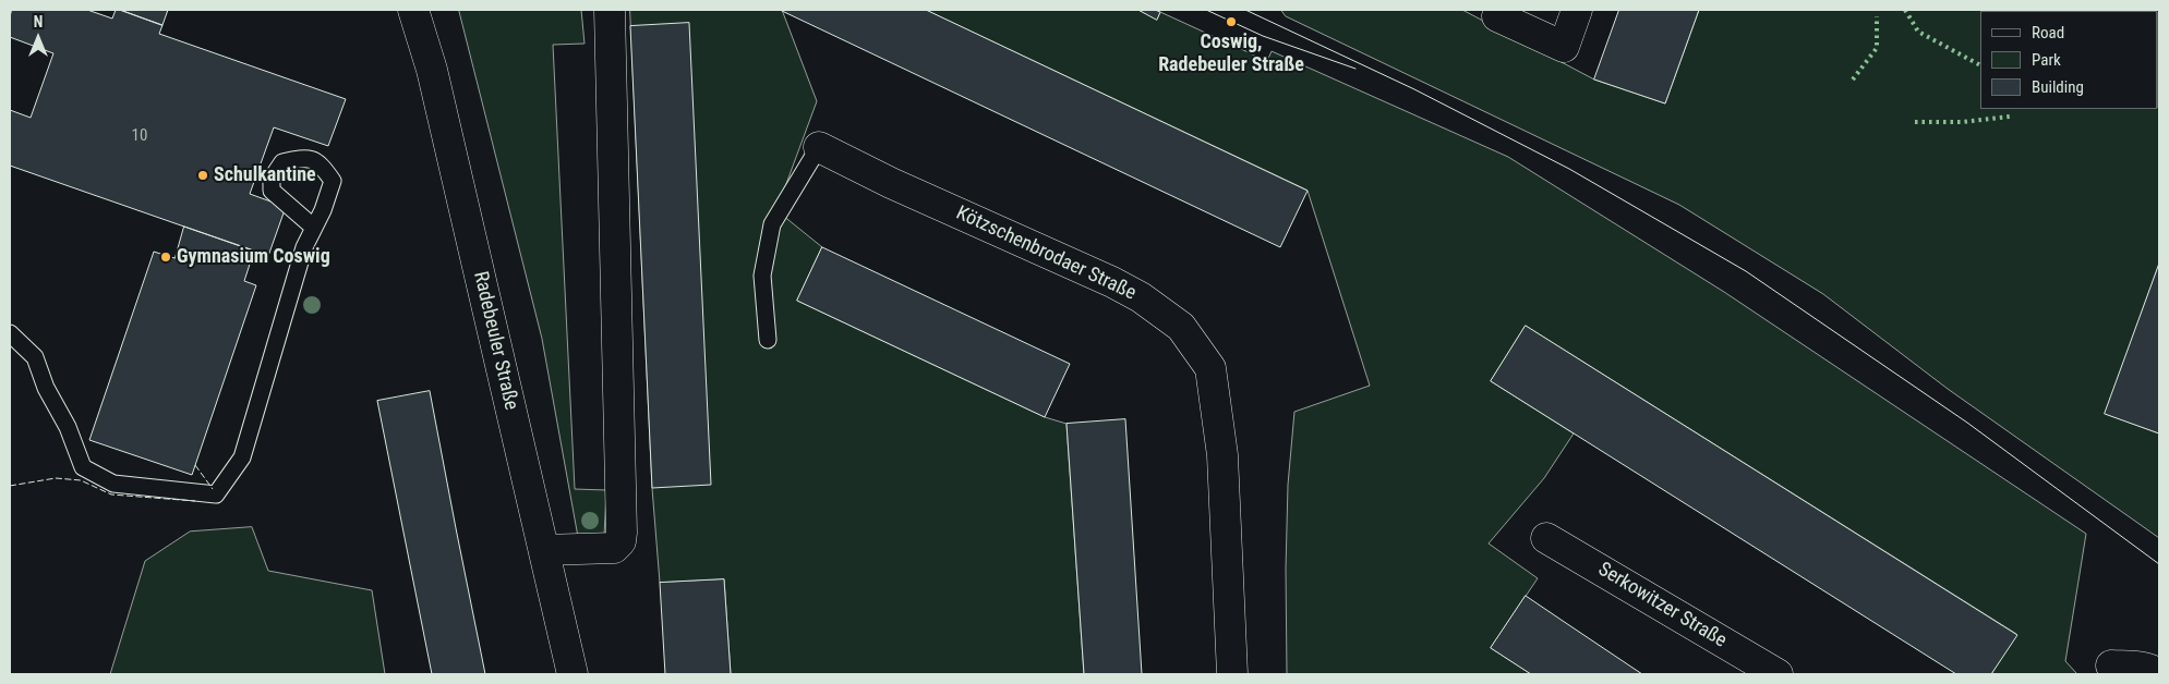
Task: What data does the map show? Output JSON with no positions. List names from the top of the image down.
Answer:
{
  "streets": {
    "street": ["Kötzschenbrodaer Straße", "Radebeuler Straße", "Serkowitzer Straße"]
  },
  "places": ["Coswig, Radebeuler Straße", "Schulkantine", "Gymnasium Coswig"],
  "house_numbers": ["10"],
  "legend": ["Road", "Park", "Building"],
  "north": "top"
}
